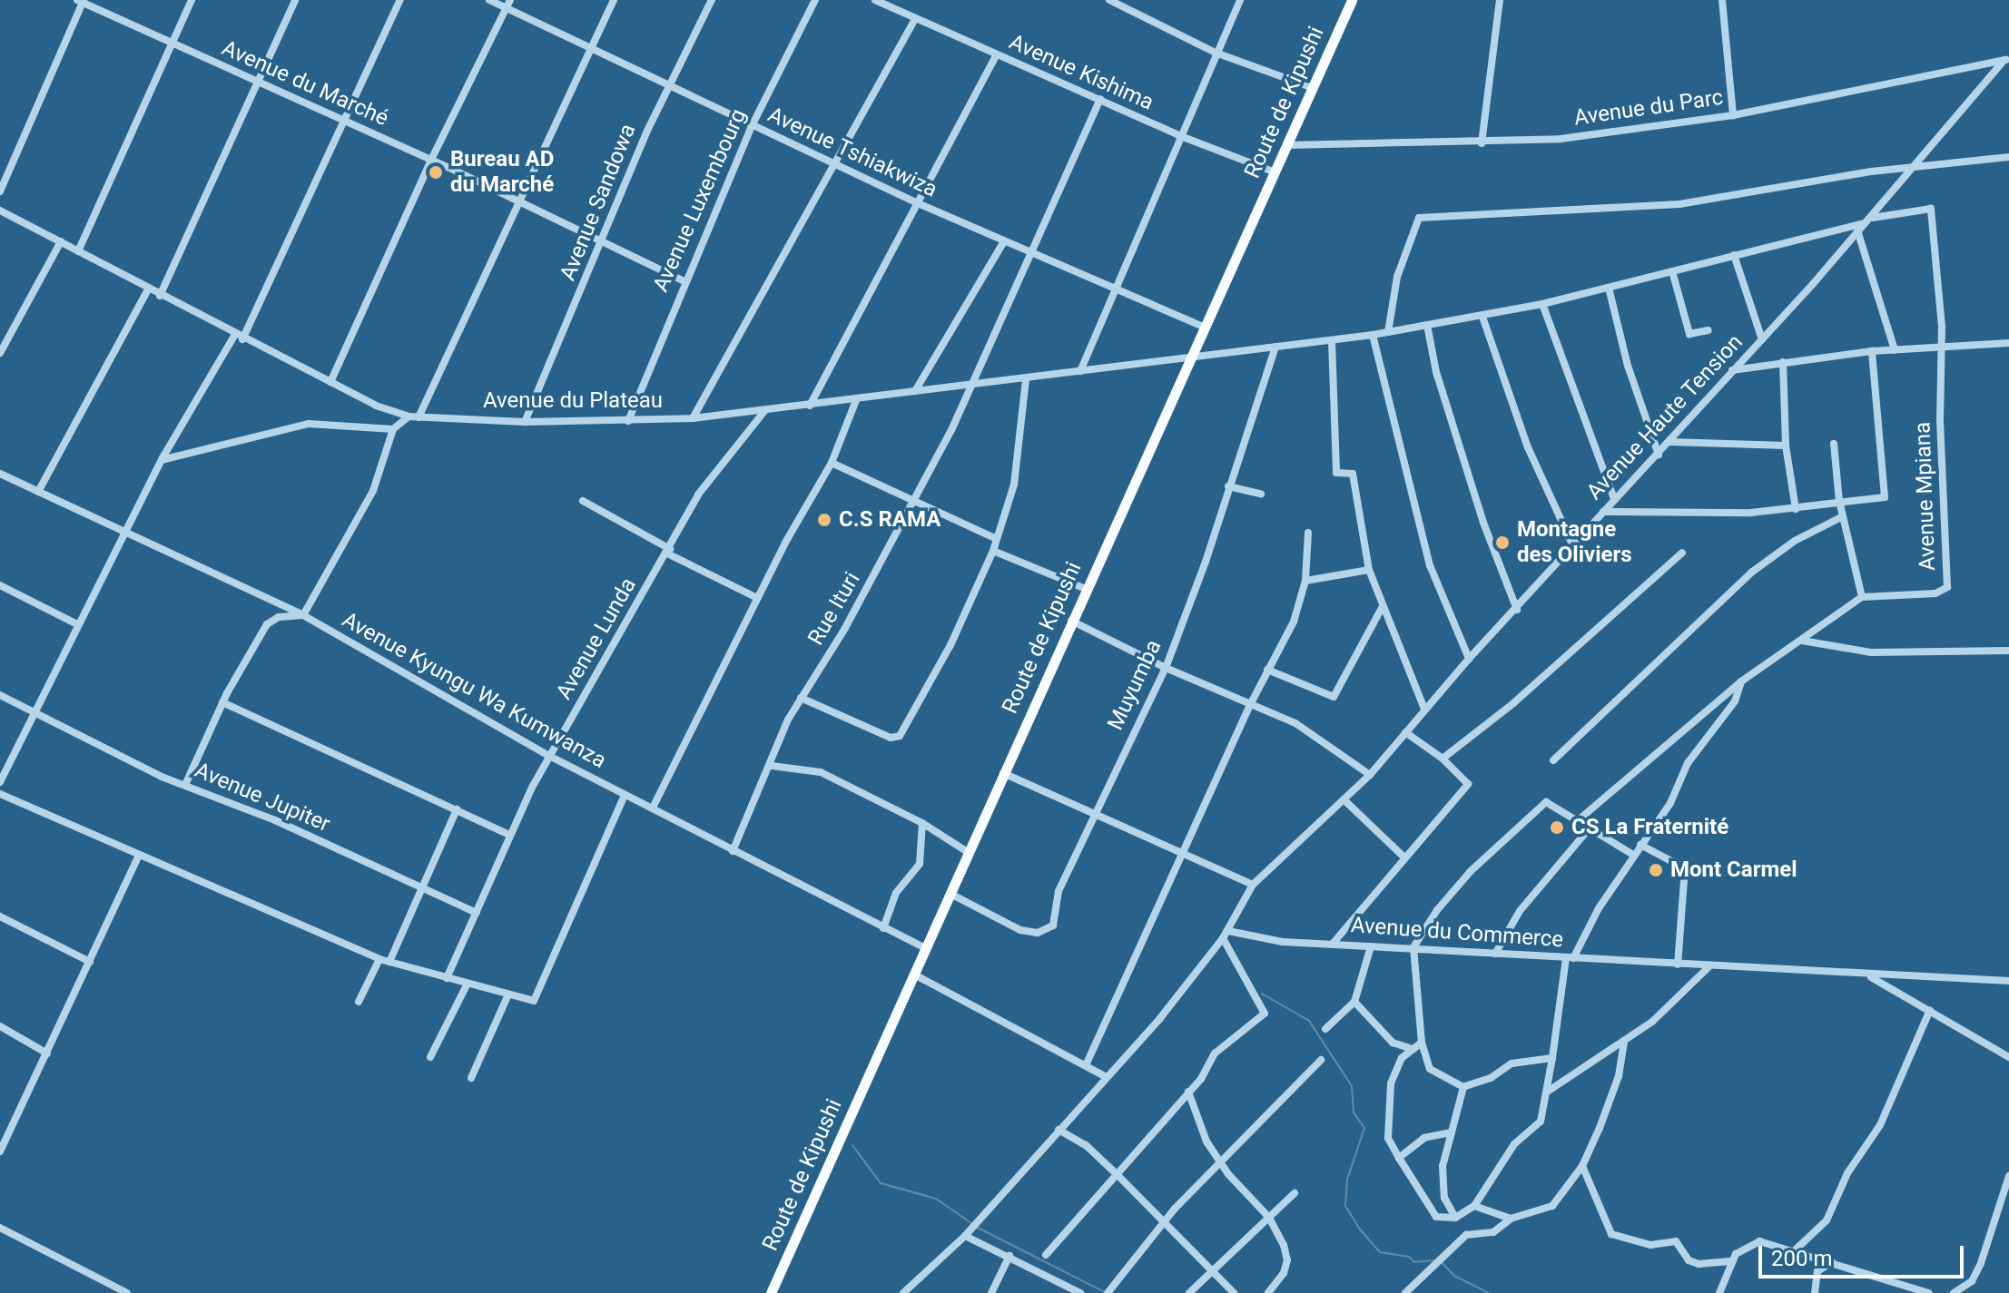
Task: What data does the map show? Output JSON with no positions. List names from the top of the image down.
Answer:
{
  "streets": {
    "main road": ["Route de Kipushi"],
    "street": [
      "Avenue Kishima",
      "Avenue du Marché",
      "Avenue du Parc",
      "Avenue Tshiakwiza",
      "Avenue Luxembourg",
      "Avenue Sandowa",
      "Avenue du Plateau",
      "Avenue Haute Tension",
      "Avenue Mpiana",
      "Rue Ituri",
      "Avenue Lunda",
      "Muyumba",
      "Avenue Kyungu Wa Kumwanza",
      "Avenue Jupiter",
      "Avenue du Commerce"
    ]
  },
  "crossings": [
    ["Avenue Kishima", "Route de Kipushi"],
    ["Avenue Kishima", "Rue Ituri"],
    ["Avenue du Marché", "Avenue Luxembourg"],
    ["Avenue du Marché", "Avenue Sandowa"],
    ["Route de Kipushi", "Avenue du Parc"],
    ["Route de Kipushi", "Avenue Tshiakwiza"],
    ["Route de Kipushi", "Avenue du Plateau"],
    ["Route de Kipushi", "Muyumba"],
    ["Route de Kipushi", "Avenue Kyungu Wa Kumwanza"],
    ["Avenue du Parc", "Avenue Haute Tension"],
    ["Avenue Tshiakwiza", "Avenue Luxembourg"],
    ["Avenue Tshiakwiza", "Avenue Sandowa"],
    ["Avenue Tshiakwiza", "Rue Ituri"],
    ["Avenue Luxembourg", "Avenue du Plateau"],
    ["Avenue Sandowa", "Avenue du Plateau"],
    ["Avenue du Plateau", "Avenue Haute Tension"],
    ["Avenue du Plateau", "Rue Ituri"],
    ["Avenue du Plateau", "Avenue Lunda"],
    ["Avenue du Plateau", "Muyumba"],
    ["Avenue Haute Tension", "Avenue Mpiana"],
    ["Rue Ituri", "Avenue Kyungu Wa Kumwanza"],
    ["Avenue Lunda", "Avenue Kyungu Wa Kumwanza"],
    ["Avenue Lunda", "Avenue Jupiter"]
  ],
  "places": [
    "Bureau AD du Marché",
    "C.S RAMA",
    "Montagne des Oliviers",
    "CS La Fraternité",
    "Mont Carmel"
  ],
  "scale_bar": "200 m"
}
